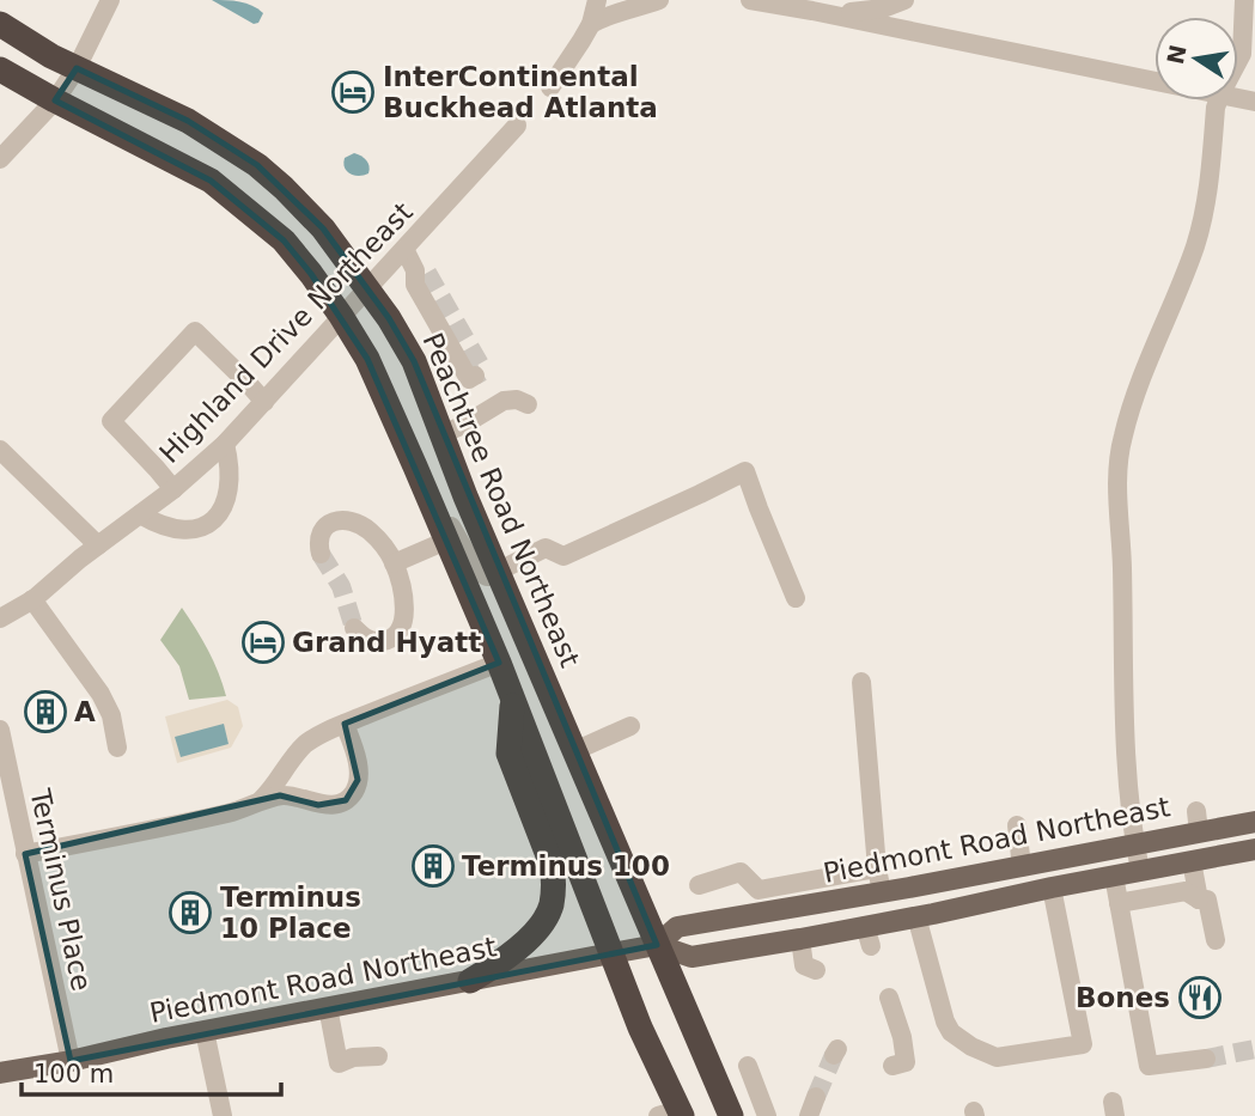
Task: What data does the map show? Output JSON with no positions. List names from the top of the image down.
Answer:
{
  "streets": {
    "highway": ["Peachtree Road Northeast"],
    "main road": ["Piedmont Road Northeast"],
    "street": ["Highland Drive Northeast", "Terminus Place"]
  },
  "crossings": [
    ["Highland Drive Northeast", "Peachtree Road Northeast"],
    ["Peachtree Road Northeast", "Piedmont Road Northeast"],
    ["Piedmont Road Northeast", "Terminus Place"]
  ],
  "places": {
    "hotel": ["InterContinental Buckhead Atlanta", "Grand Hyatt"],
    "building": ["A", "Terminus 100", "Terminus 10 Place"],
    "restaurant": ["Bones"]
  },
  "scale_bar": "100 m",
  "north": "left"
}
